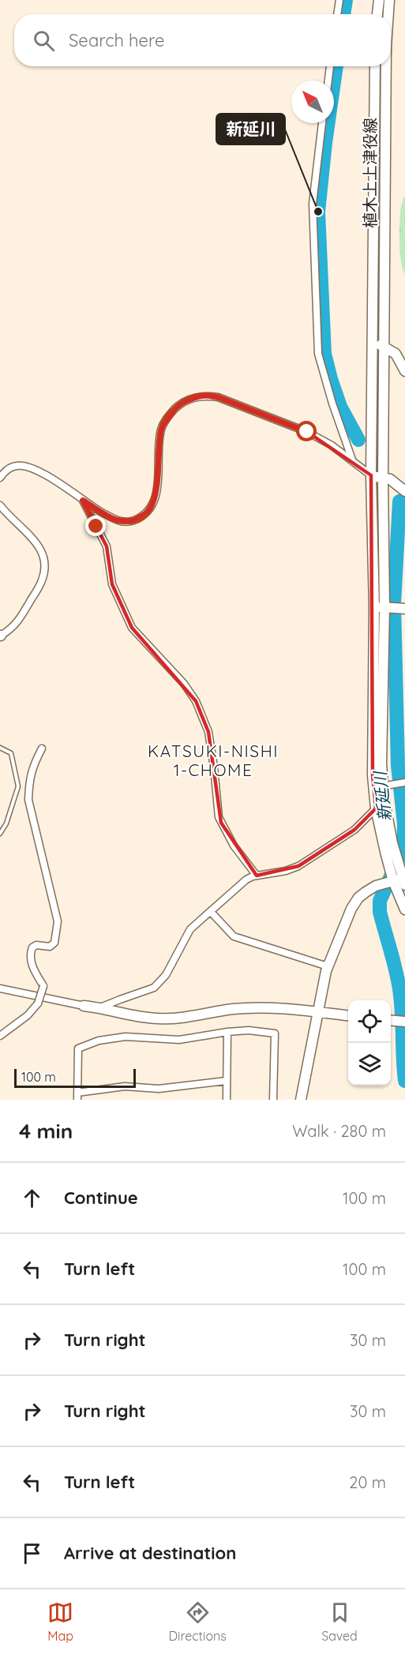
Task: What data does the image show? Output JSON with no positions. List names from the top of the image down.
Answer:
{
  "streets": {
    "street": ["植木上上津役線"]
  },
  "districts": ["KATSUKI-NISHI 1-CHOME"],
  "water": ["新延川"],
  "places": ["新延川"],
  "scale_bar": "100 m",
  "north": "top left",
  "page": {
    "search": "Search here",
    "scale": "100 m",
    "heading": ["4 min", "Walk · 280 m"],
    "list": [
      ["Continue", "100 m"],
      ["Turn left", "100 m"],
      ["Turn right", "30 m"],
      ["Turn right", "30 m"],
      ["Turn left", "20 m"],
      "Arrive at destination"
    ],
    "nav": ["Map", "Directions", "Saved"]
  }
}
